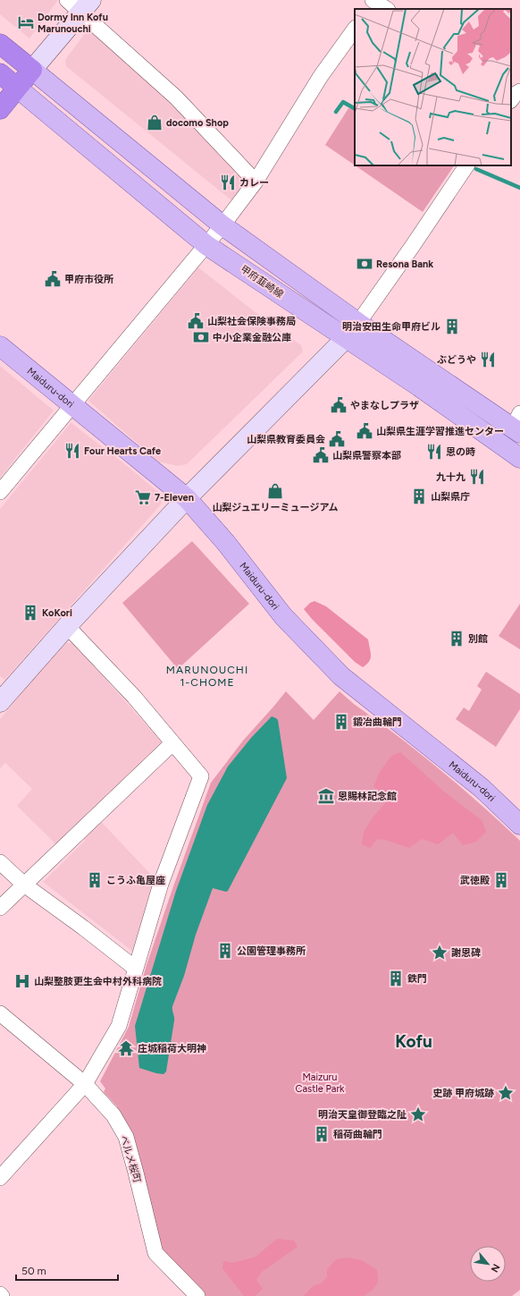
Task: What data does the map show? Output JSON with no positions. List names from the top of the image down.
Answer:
{
  "streets": {
    "main road": ["甲府韮崎線", "Maiduru-dori"],
    "street": ["ベルメ桜町"]
  },
  "districts": ["MARUNOUCHI 1-CHOME", "Kofu"],
  "parks": ["Maizuru Castle Park"],
  "places": {
    "hotel": ["Dormy Inn Kofu Marunouchi"],
    "shop": ["docomo Shop", "山梨ジュエリーミュージアム"],
    "restaurant": [
      "カレー",
      "ぶどうや",
      "Four Hearts Cafe",
      "恩の時",
      "九十九"
    ],
    "bank": ["Resona Bank", "中小企業金融公庫"],
    "public building": [
      "甲府市役所",
      "山梨社会保険事務局",
      "やまなしプラザ",
      "山梨県生涯学習推進センター",
      "山梨県教育委員会",
      "山梨県警察本部"
    ],
    "building": [
      "明治安田生命甲府ビル",
      "山梨県庁",
      "KoKori",
      "別館",
      "鍛冶曲輪門",
      "こうふ亀屋座",
      "武徳殿",
      "公園管理事務所",
      "鉄門",
      "稲荷曲輪門"
    ],
    "supermarket": ["7-Eleven"],
    "museum": ["恩賜林記念館"],
    "place": ["謝恩碑", "史跡 甲府城跡", "明治天皇御登臨之阯"],
    "hospital": ["山梨整肢更生会中村外科病院"],
    "temple": ["庄城稲荷大明神"]
  },
  "scale_bar": "50 m",
  "north": "bottom right"
}
